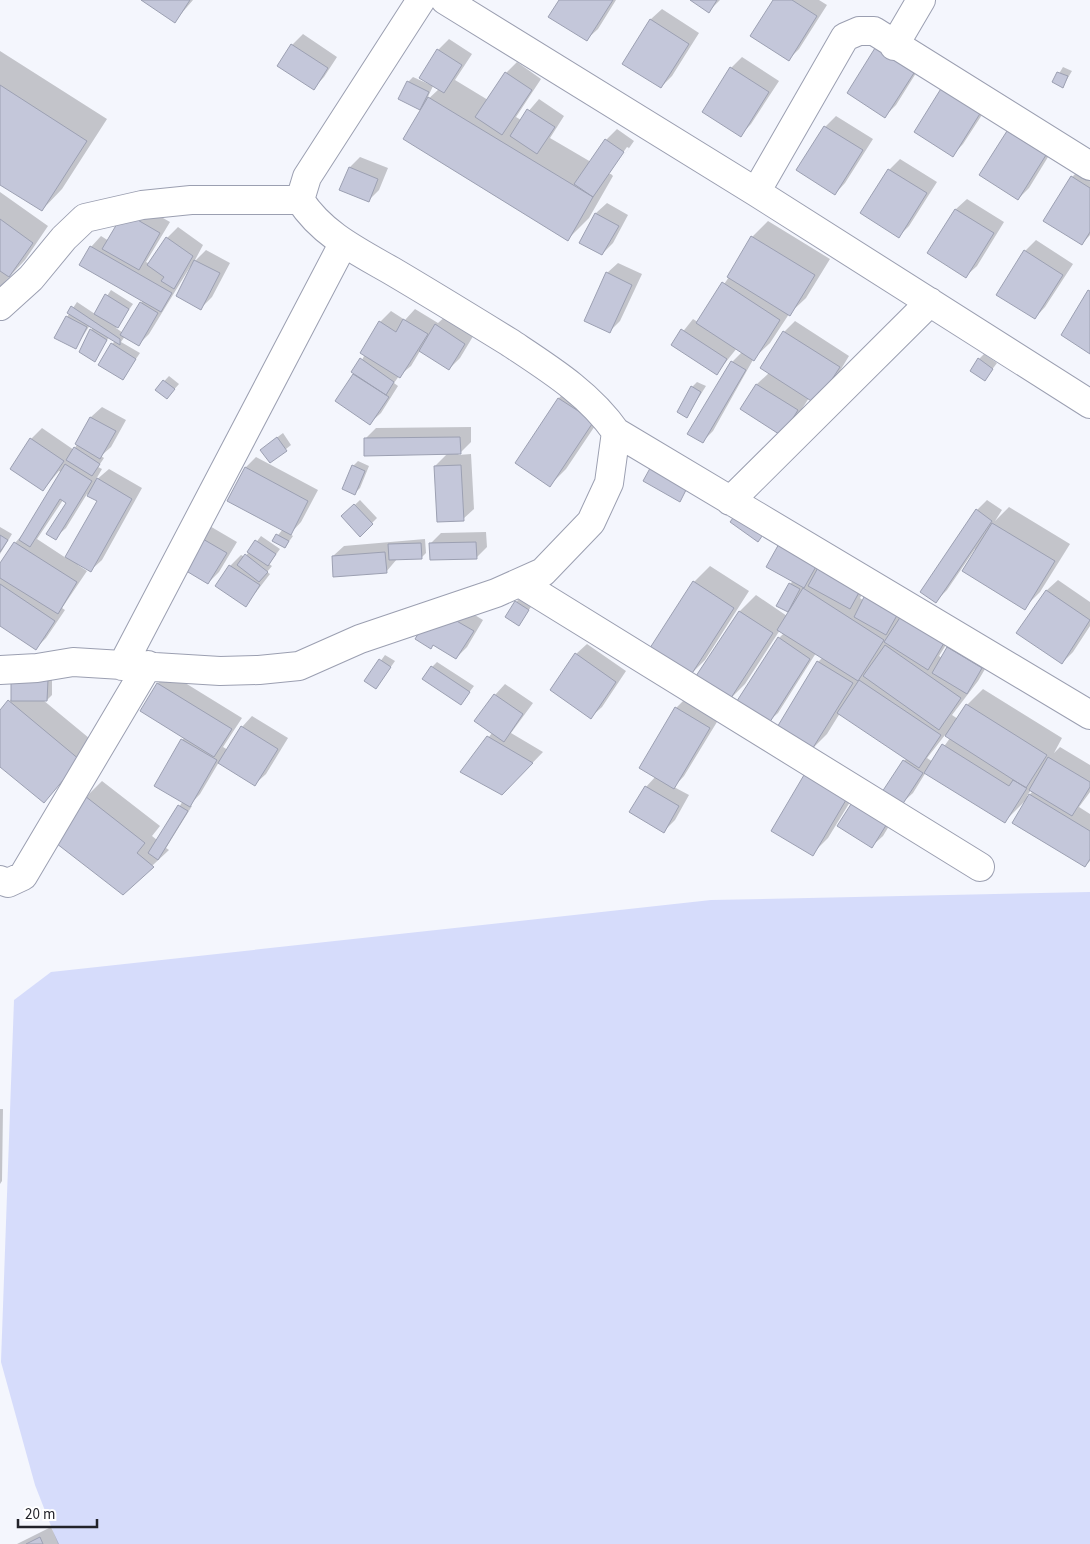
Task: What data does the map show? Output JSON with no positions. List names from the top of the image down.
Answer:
{
  "scale_bar": "20 m"
}
